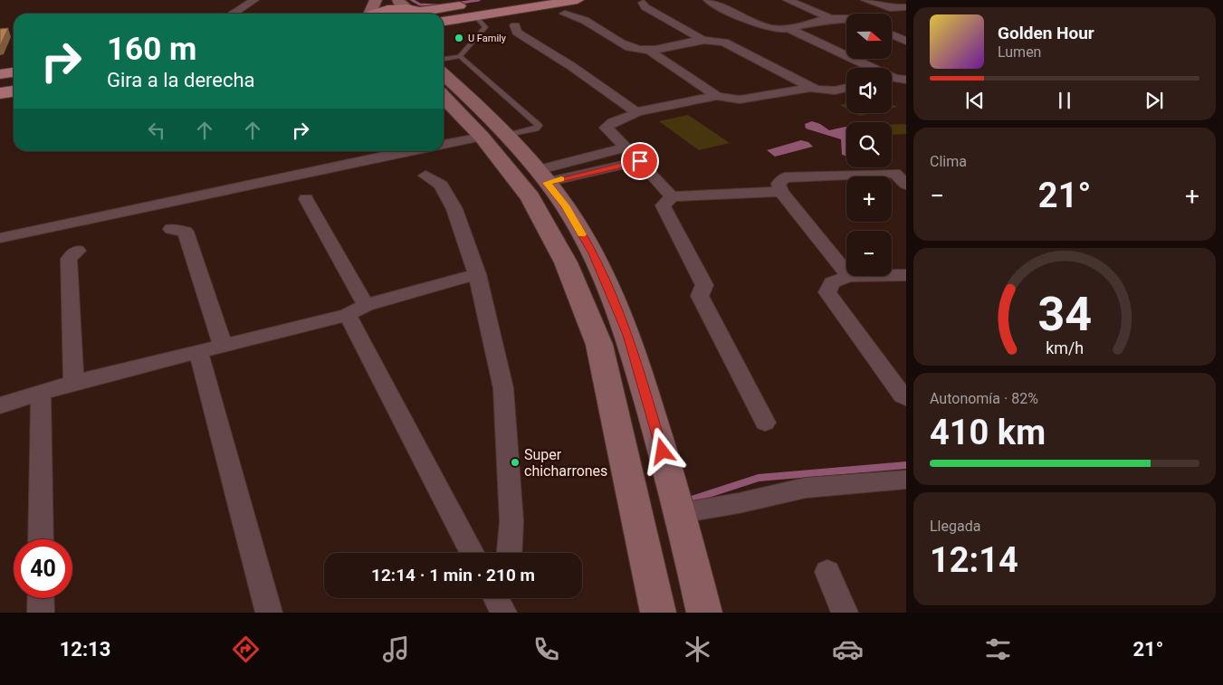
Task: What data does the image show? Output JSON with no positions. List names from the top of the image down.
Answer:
{
  "places": ["U Family", "Super chicharrones"],
  "north": "right",
  "page": {
    "map_buttons": ["+", "−"],
    "turn": ["160 m", "Gira a la derecha"],
    "song": ["Golden Hour", "Lumen"],
    "tile": [
      "Clima",
      ["Autonomía · 82%", "410 km"],
      ["Llegada", "12:14"]
    ],
    "heat": ["−", "21°", "+"],
    "limit": "40",
    "trip": "12:14 · 1 min · 210 m",
    "tabs": ["12:13", "21°"],
    "gauge": ["34", "km/h"]
  }
}
